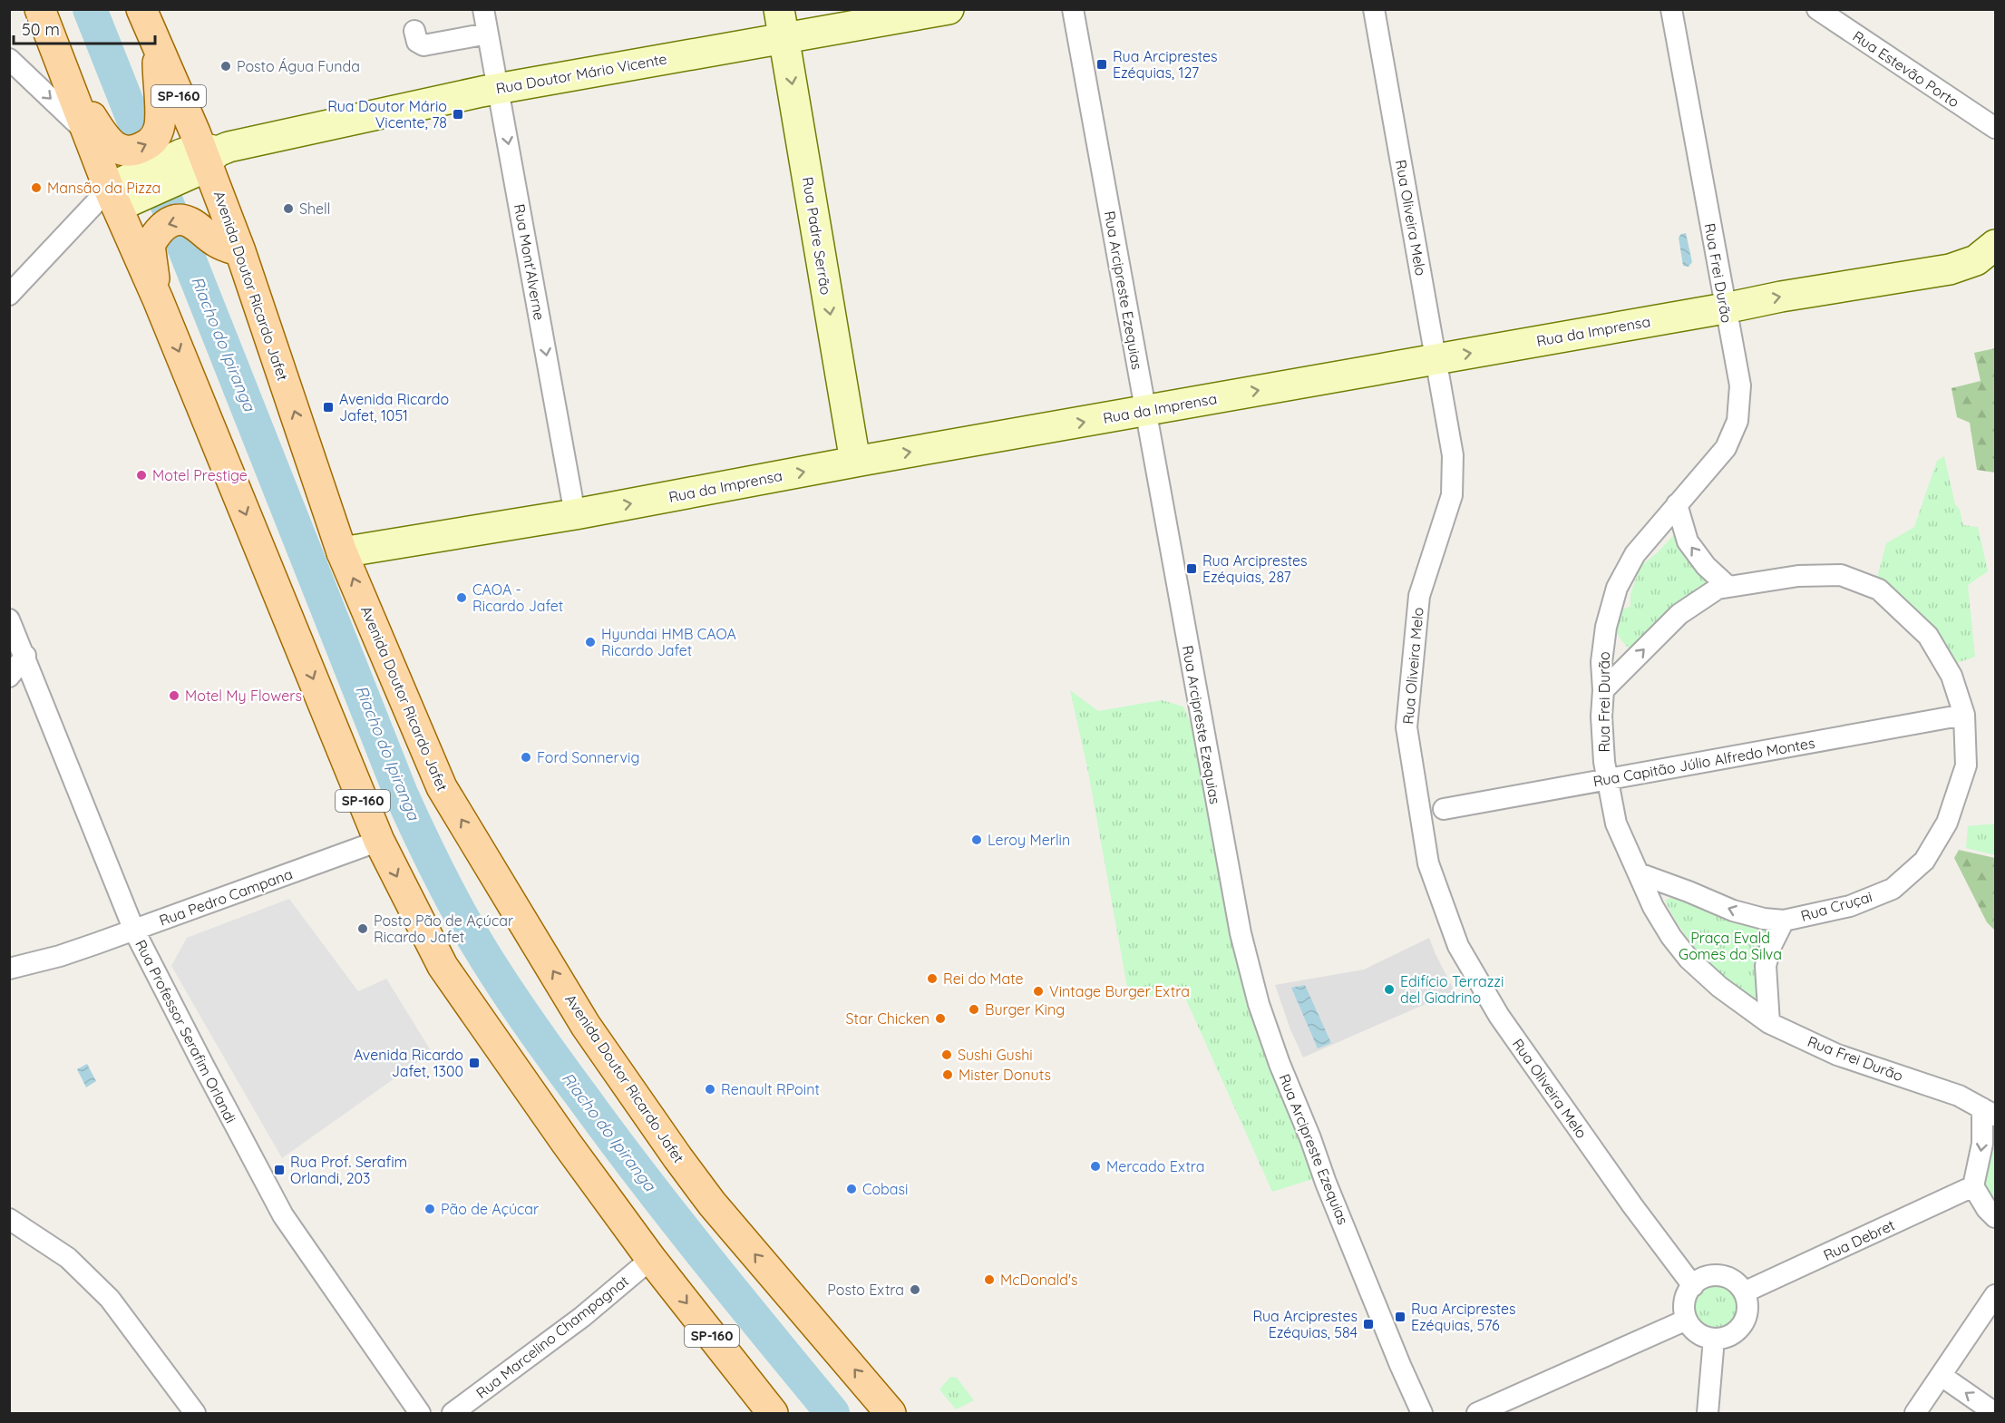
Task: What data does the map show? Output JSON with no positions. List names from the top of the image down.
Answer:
{
  "streets": {
    "main road": ["SP-160", "Avenida Doutor Ricardo Jafet"],
    "street": [
      "Rua Estevão Porto",
      "Rua Doutor Mário Vicente",
      "Rua Oliveira Melo",
      "Rua Padre Serrão",
      "Rua Mont'Alverne",
      "Rua Frei Durão",
      "Rua Arcipreste Ezequias",
      "Rua da Imprensa",
      "Rua Capitão Júlio Alfredo Montes",
      "Rua Pedro Campana",
      "Rua Cruçai",
      "Rua Professor Serafim Orlandi",
      "Rua Debret",
      "Rua Marcelino Champagnat"
    ]
  },
  "crossings": [
    ["Rua Doutor Mário Vicente", "SP-160"],
    ["Rua Doutor Mário Vicente", "Rua Padre Serrão"],
    ["Rua Doutor Mário Vicente", "Rua Mont'Alverne"],
    ["Rua Doutor Mário Vicente", "Avenida Doutor Ricardo Jafet"],
    ["SP-160", "Rua Pedro Campana"],
    ["SP-160", "Rua Marcelino Champagnat"],
    ["Rua Oliveira Melo", "Rua da Imprensa"],
    ["Rua Oliveira Melo", "Rua Debret"],
    ["Rua Padre Serrão", "Rua da Imprensa"],
    ["Rua Mont'Alverne", "Rua da Imprensa"],
    ["Rua Frei Durão", "Rua da Imprensa"],
    ["Rua Frei Durão", "Rua Capitão Júlio Alfredo Montes"],
    ["Rua Frei Durão", "Rua Cruçai"],
    ["Avenida Doutor Ricardo Jafet", "Rua da Imprensa"],
    ["Rua Arcipreste Ezequias", "Rua da Imprensa"],
    ["Rua Capitão Júlio Alfredo Montes", "Rua Cruçai"],
    ["Rua Pedro Campana", "Rua Professor Serafim Orlandi"]
  ],
  "one_way": ["Rua Padre Serrão", "Rua Mont'Alverne", "Rua da Imprensa"],
  "water": ["Riacho do Ipiranga"],
  "parks": ["Praça Evald Gomes da Silva"],
  "places": {
    "transit": [
      "Rua Arciprestes Ezéquias, 127",
      "Rua Doutor Mário Vicente, 78",
      "Avenida Ricardo Jafet, 1051",
      "Rua Arciprestes Ezéquias, 287",
      "Avenida Ricardo Jafet, 1300",
      "Rua Prof. Serafim Orlandi, 203",
      "Rua Arciprestes Ezéquias, 576",
      "Rua Arciprestes Ezéquias, 584"
    ],
    "other": [
      "Posto Água Funda",
      "Mansão da Pizza",
      "Shell",
      "Motel Prestige",
      "CAOA - Ricardo Jafet",
      "Hyundai HMB CAOA Ricardo Jafet",
      "Motel My Flowers",
      "Ford Sonnervig",
      "Leroy Merlin",
      "Posto Pão de Açúcar Ricardo Jafet",
      "Rei do Mate",
      "Edifício Terrazzi del Giadrino",
      "Vintage Burger Extra",
      "Burger King",
      "Star Chicken",
      "Sushi Gushi",
      "Mister Donuts",
      "Renault RPoint",
      "Mercado Extra",
      "Cobasi",
      "Pão de Açúcar",
      "McDonald's",
      "Posto Extra"
    ]
  },
  "scale_bar": "50 m"
}
